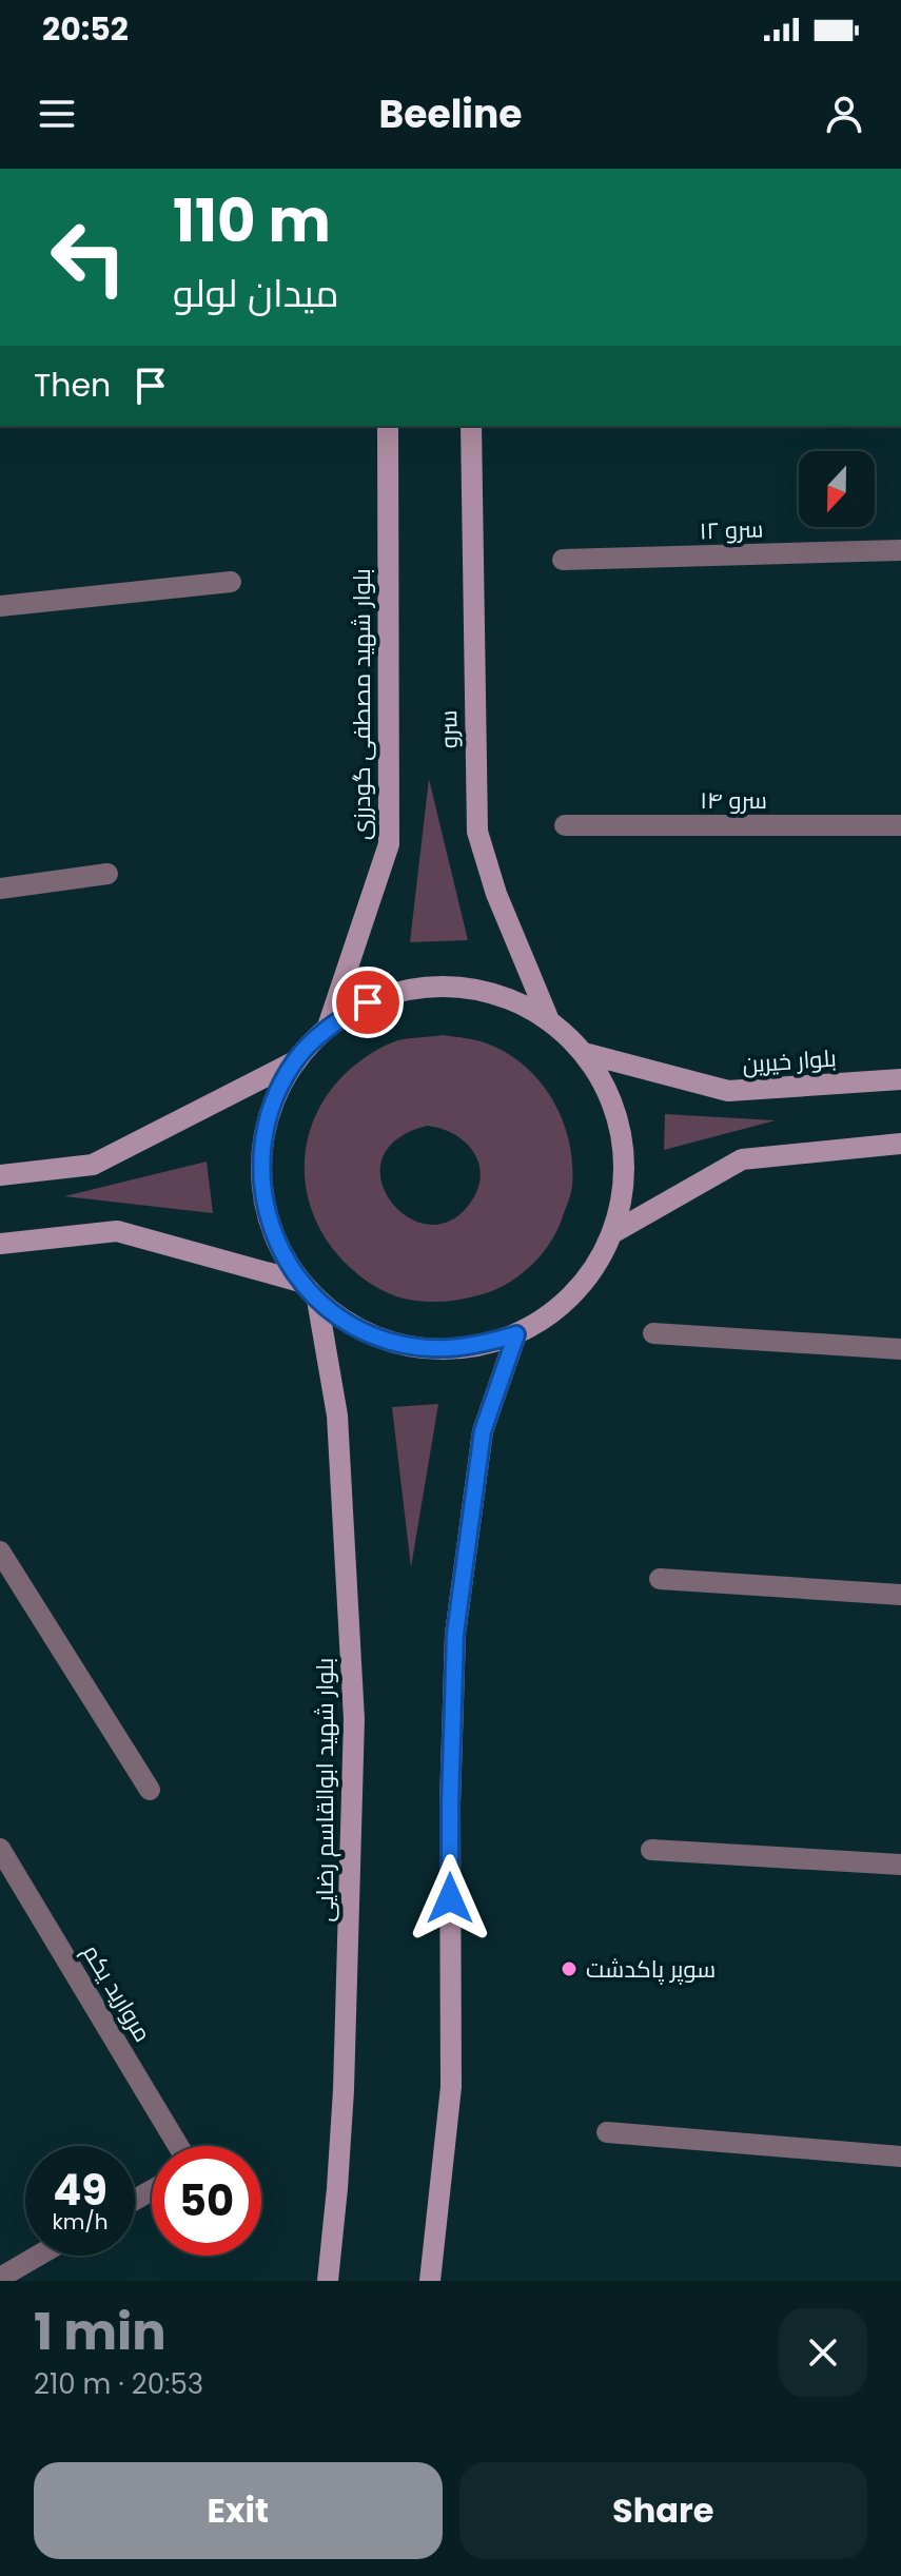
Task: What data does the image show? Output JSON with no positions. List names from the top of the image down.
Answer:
{
  "streets": {
    "main road": [
      "بلوار شهید مصطفی گودرزی",
      "سرو",
      "بلوار خیرین",
      "بلوار شهید ابوالقاسم رضایی"
    ],
    "street": ["سرو ۱۲", "سرو ۱۴", "مروارید یکم"]
  },
  "places": ["سوپر پاکدشت"],
  "north": "bottom",
  "page": {
    "status": "20:52",
    "header": "Beeline",
    "turn": ["110 m", "میدان لولو"],
    "then": "Then",
    "speed": "49 km/h",
    "limit": "50",
    "heading": ["1 min", "210 m · 20:53"],
    "buttons": ["Exit", "Share"]
  }
}
